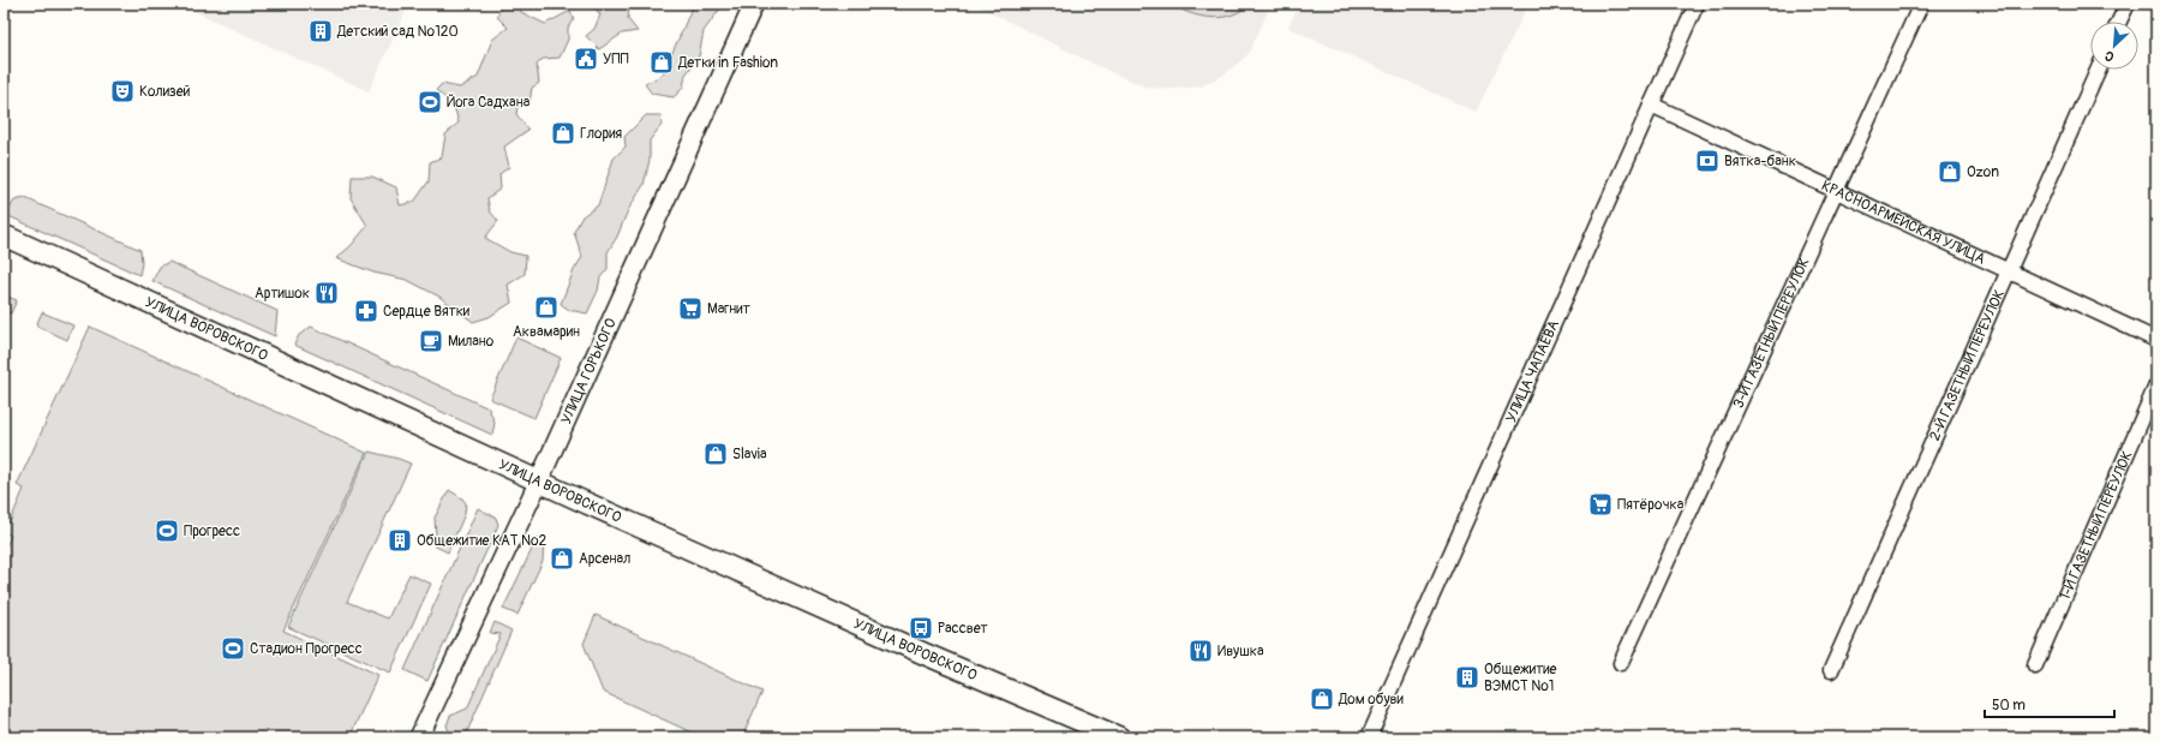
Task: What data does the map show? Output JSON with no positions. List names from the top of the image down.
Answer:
{
  "streets": {
    "main road": ["УЛИЦА ВОРОВСКОГО"],
    "street": [
      "КРАСНОАРМЕЙСКАЯ УЛИЦА",
      "3-Й ГАЗЕТНЫЙ ПЕРЕУЛОК",
      "2-Й ГАЗЕТНЫЙ ПЕРЕУЛОК",
      "УЛИЦА ЧАПАЕВА",
      "УЛИЦА ГОРЬКОГО",
      "1-Й ГАЗЕТНЫЙ ПЕРЕУЛОК"
    ]
  },
  "crossings": [
    ["КРАСНОАРМЕЙСКАЯ УЛИЦА", "3-Й ГАЗЕТНЫЙ ПЕРЕУЛОК"],
    ["КРАСНОАРМЕЙСКАЯ УЛИЦА", "2-Й ГАЗЕТНЫЙ ПЕРЕУЛОК"],
    ["КРАСНОАРМЕЙСКАЯ УЛИЦА", "УЛИЦА ЧАПАЕВА"],
    ["УЛИЦА ВОРОВСКОГО", "УЛИЦА ГОРЬКОГО"]
  ],
  "places": {
    "building": ["Детский сад №120", "Общежитие КАТ №2", "Общежитие ВЭМСТ №1"],
    "public building": ["УПП"],
    "shop": [
      "Детки in Fashion",
      "Глория",
      "Ozon",
      "Аквамарин",
      "Slavia",
      "Арсенал",
      "Дом обуви"
    ],
    "theatre": ["Колизей"],
    "sports": ["Йога Садхана", "Прогресс", "Стадион Прогресс"],
    "bank": ["Вятка-банк"],
    "restaurant": ["Артишок", "Ивушка"],
    "supermarket": ["Магнит", "Пятёрочка"],
    "pharmacy": ["Сердце Вятки"],
    "cafe": ["Милано"],
    "bus stop": ["Рассвет"]
  },
  "scale_bar": "50 m",
  "north": "bottom left"
}
